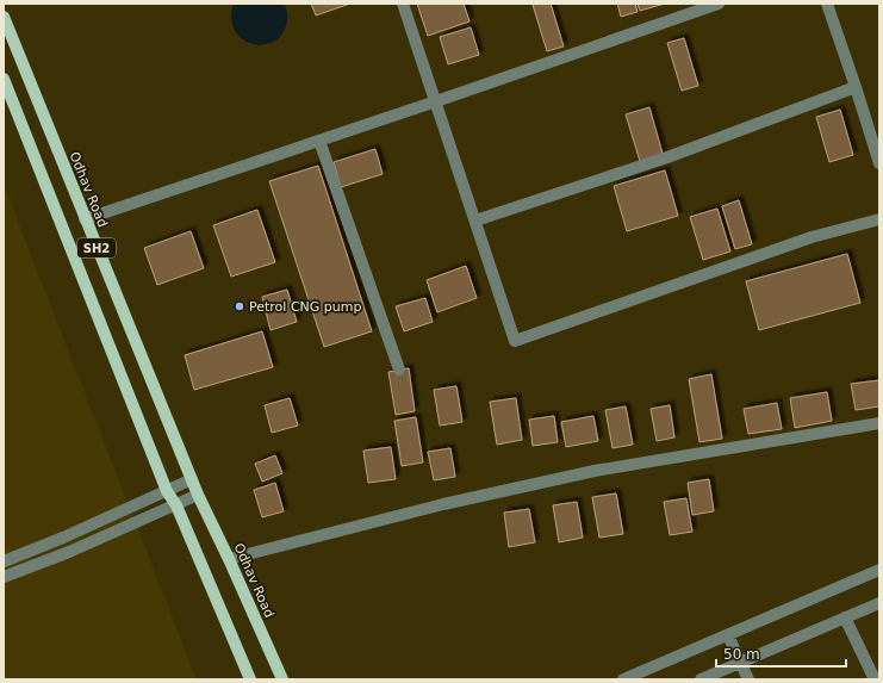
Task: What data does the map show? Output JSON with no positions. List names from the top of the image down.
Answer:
{
  "streets": {
    "main road": ["Odhav Road", "SH2"]
  },
  "crossings": [
    ["Odhav Road", "SH2"]
  ],
  "places": ["Petrol CNG pump"],
  "scale_bar": "50 m"
}
